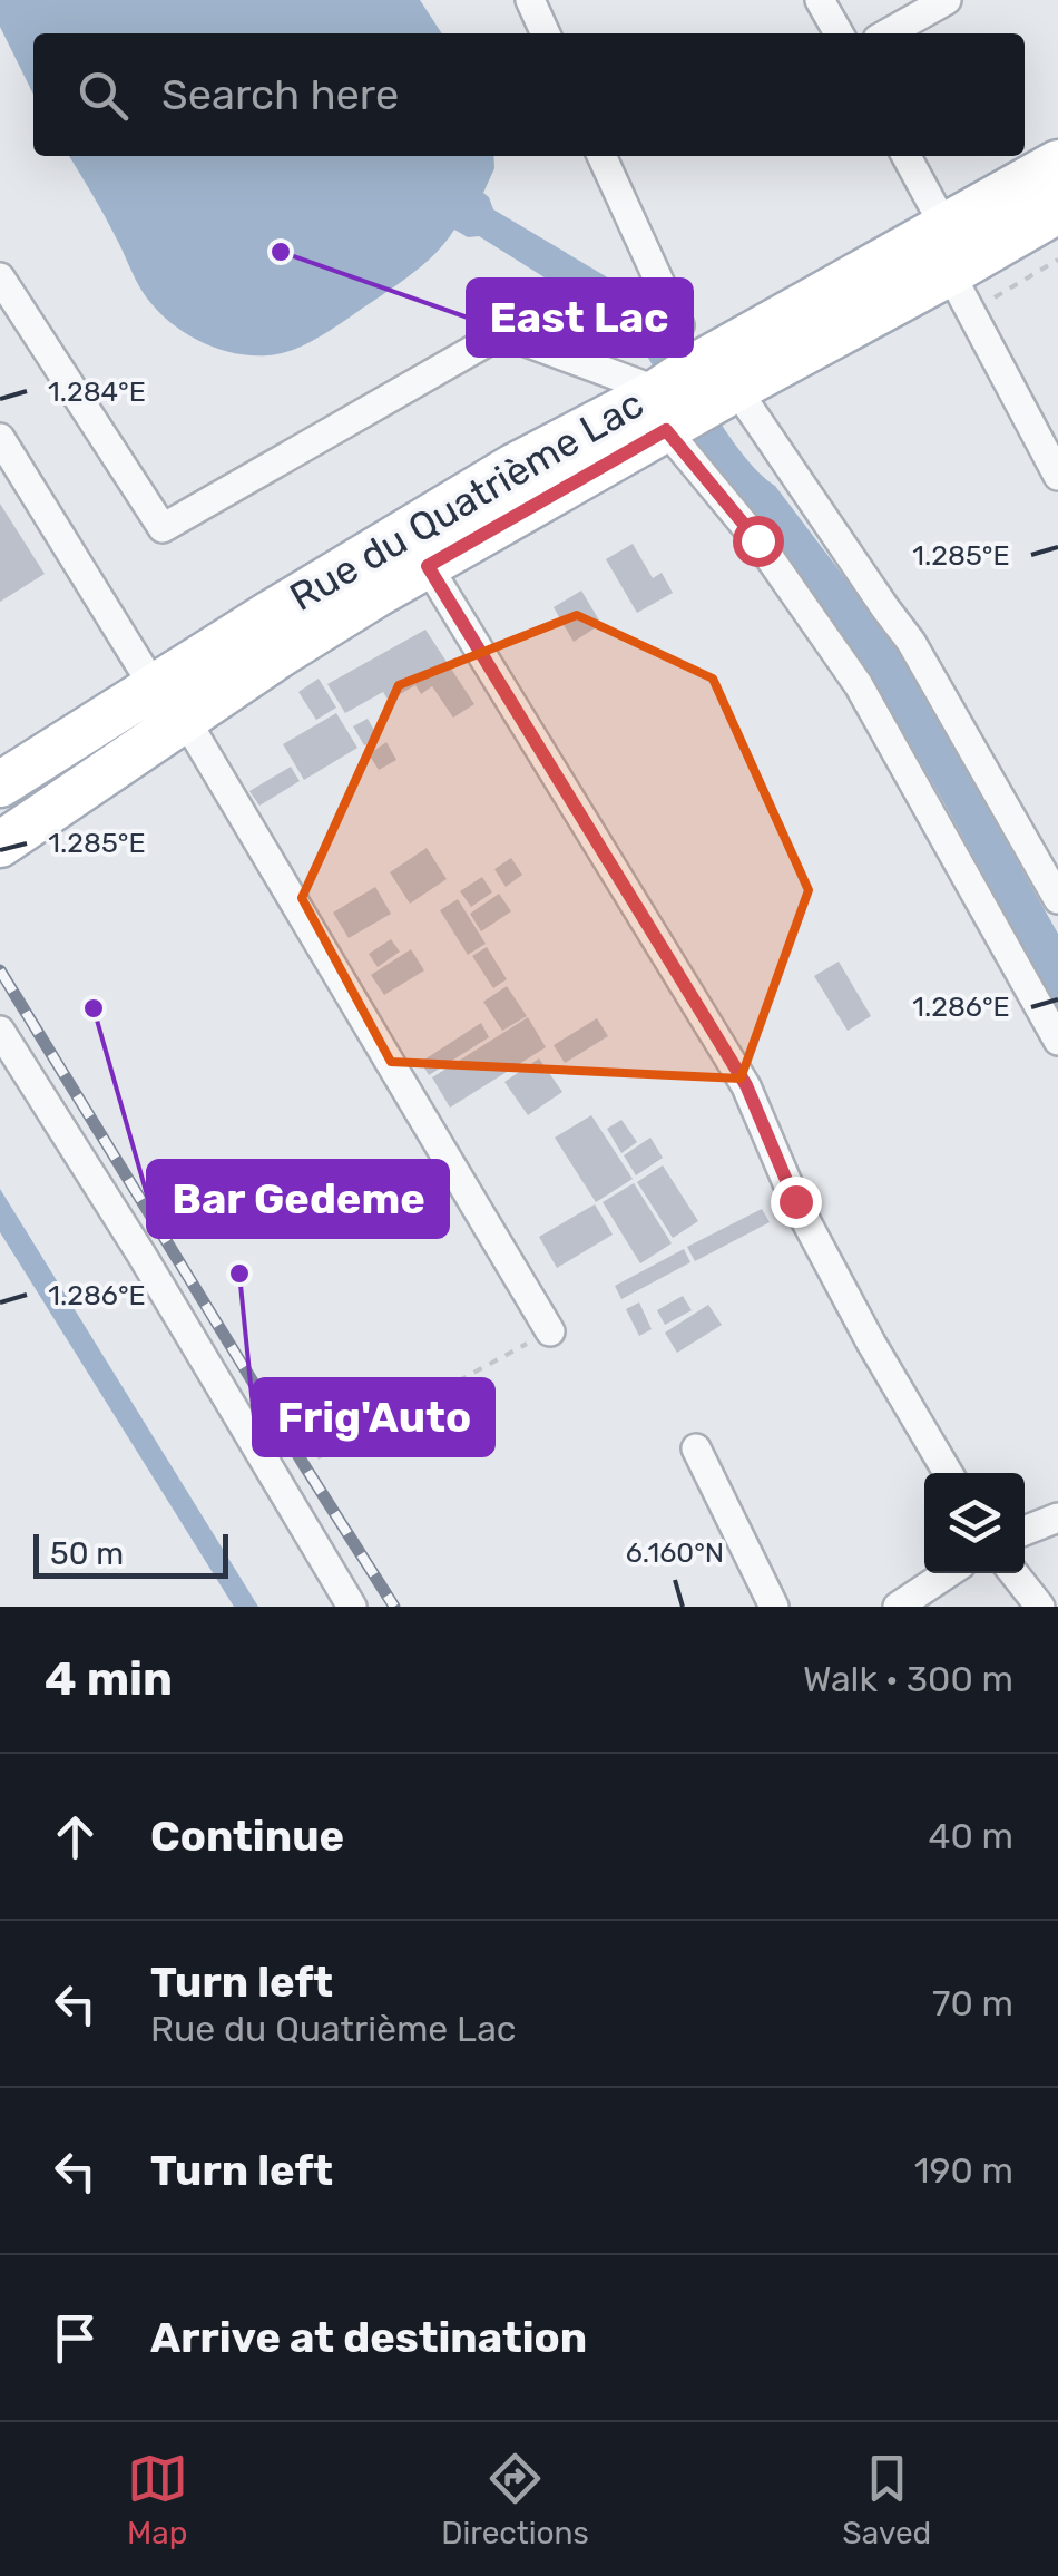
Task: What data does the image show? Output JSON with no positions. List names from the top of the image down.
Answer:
{
  "streets": {
    "main road": ["Rue du Quatrième Lac"]
  },
  "places": ["East Lac", "Bar Gedeme", "Frig'Auto"],
  "scale_bar": "50 m",
  "page": {
    "search": "Search here",
    "scale": "50 m",
    "heading": ["4 min", "Walk · 300 m"],
    "list": [
      ["Continue", "40 m"],
      ["Turn left", "Rue du Quatrième Lac", "70 m"],
      ["Turn left", "190 m"],
      "Arrive at destination"
    ],
    "nav": ["Map", "Directions", "Saved"]
  },
  "coordinates": [
    "1.284°E",
    "1.285°E",
    "1.286°E",
    "6.160°N"
  ]
}
